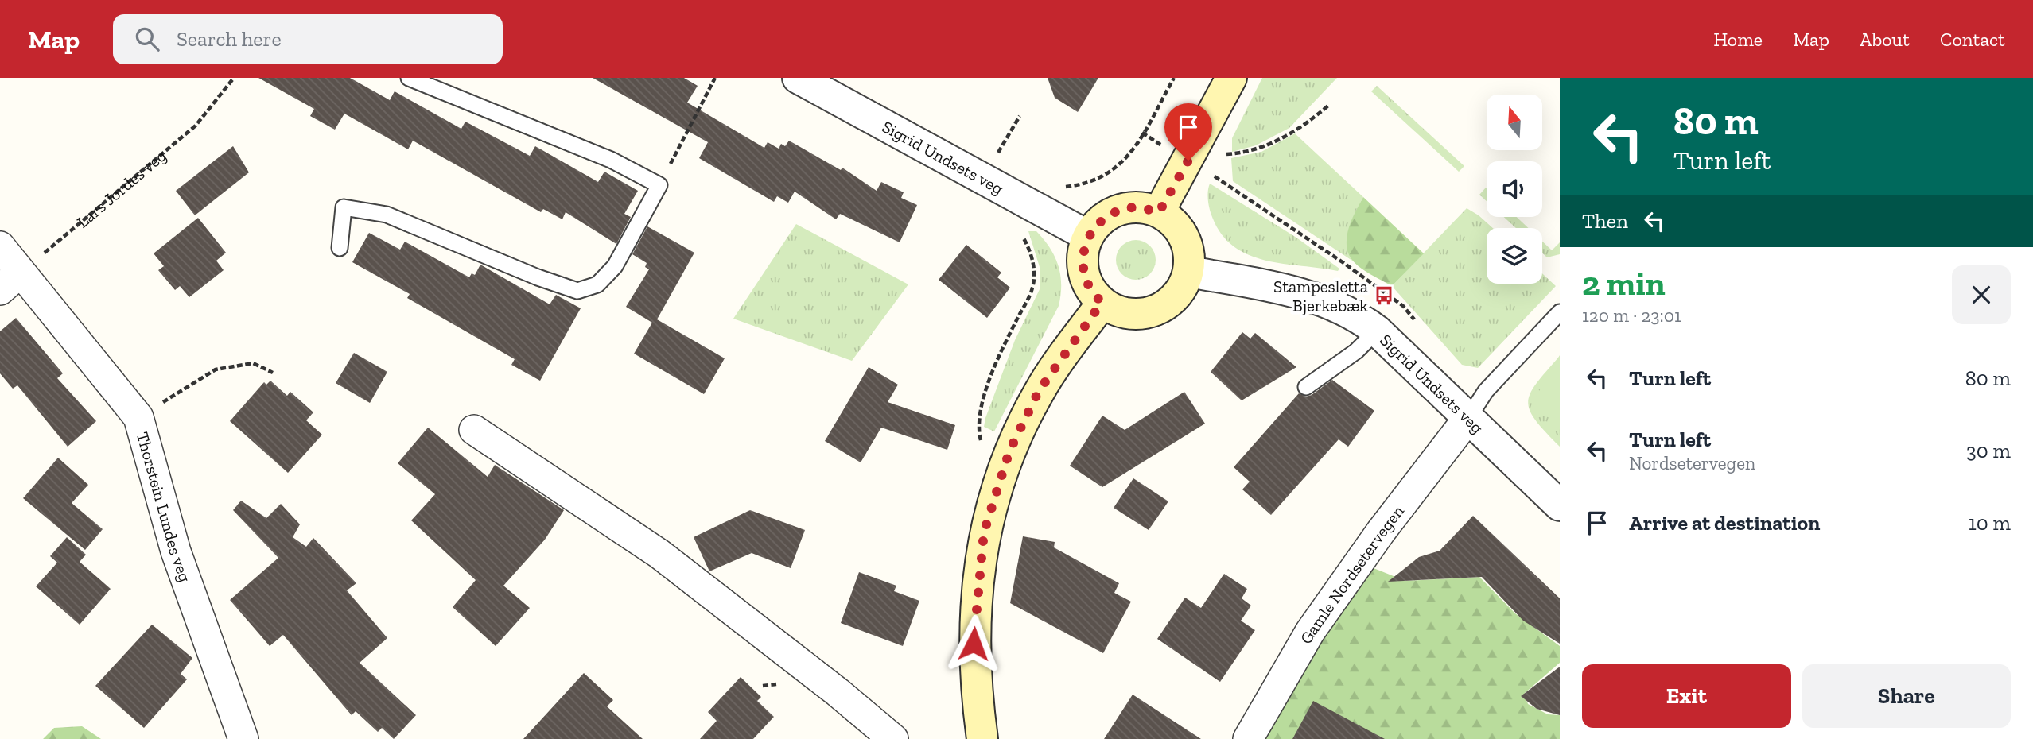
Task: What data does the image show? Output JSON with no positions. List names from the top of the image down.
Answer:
{
  "streets": {
    "street": ["Sigrid Undsets veg", "Thorstein Lundes veg", "Gamle Nordsetervegen"],
    "path": ["Lars Jordes veg"]
  },
  "crossings": [
    ["Sigrid Undsets veg", "Gamle Nordsetervegen"],
    ["Lars Jordes veg", "Thorstein Lundes veg"]
  ],
  "places": {
    "bus stop": ["Stampesletta Bjerkebæk"]
  },
  "north": "top",
  "page": {
    "header": "Map",
    "search": "Search here",
    "nav": [
      "Home",
      "Map",
      "About",
      "Contact"
    ],
    "turn": ["80 m", "Turn left"],
    "then": "Then",
    "heading": ["2 min", "120 m · 23:01"],
    "list": [
      {
        "name": "Turn left",
        "value": "80 m"
      },
      {
        "name": "Turn left",
        "note": "Nordsetervegen",
        "value": "30 m"
      },
      {
        "name": "Arrive at destination",
        "value": "10 m"
      }
    ],
    "buttons": ["Exit", "Share"]
  }
}
